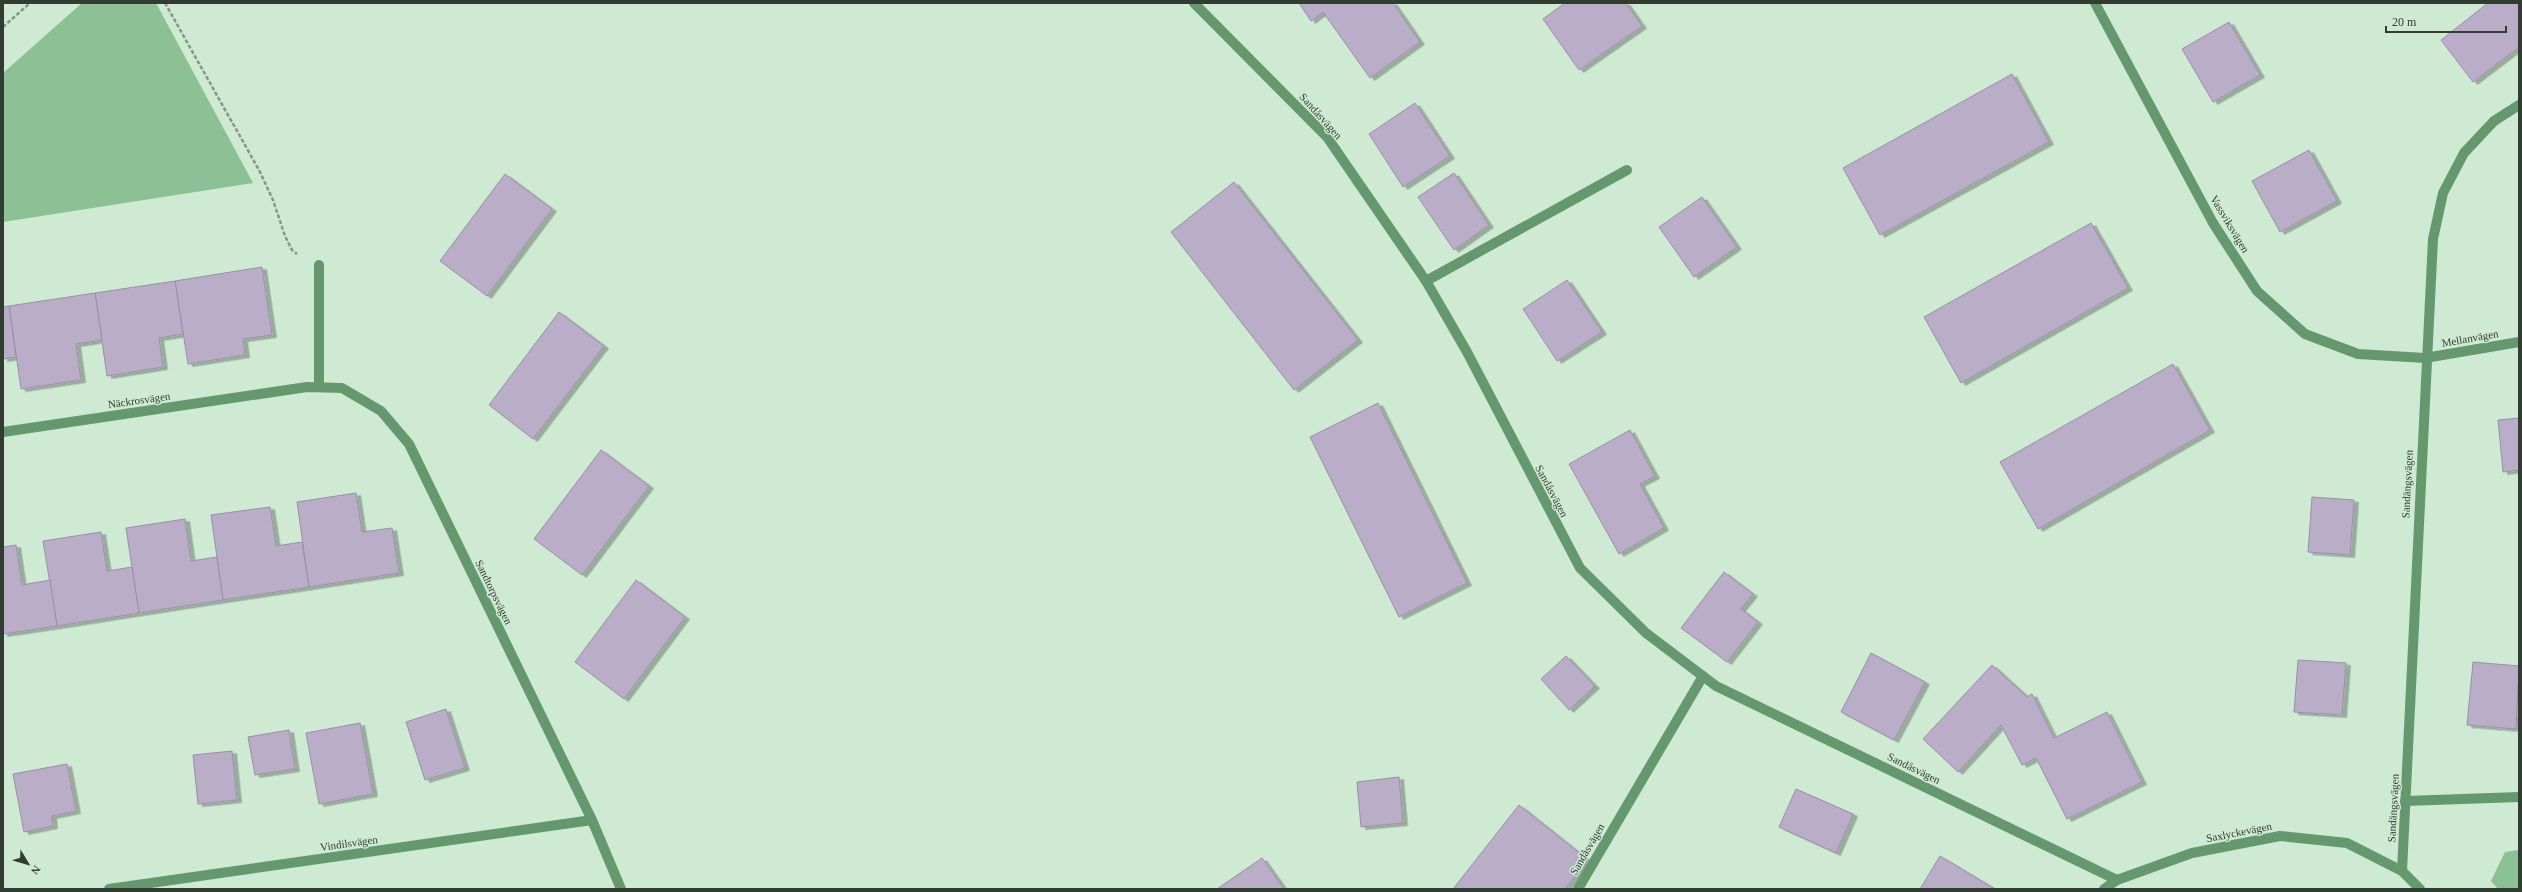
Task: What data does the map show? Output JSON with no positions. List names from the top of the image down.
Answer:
{
  "streets": {
    "street": [
      "Sandåsvägen",
      "Vassviksvägen",
      "Mellanvägen",
      "Näckrosvägen",
      "Sandängsvägen",
      "Sandtorpsvägen",
      "Saxlyckevägen",
      "Vindilsvägen"
    ]
  },
  "crossings": [
    ["Sandåsvägen", "Saxlyckevägen"],
    ["Vassviksvägen", "Mellanvägen"],
    ["Vassviksvägen", "Sandängsvägen"],
    ["Mellanvägen", "Sandängsvägen"],
    ["Näckrosvägen", "Sandtorpsvägen"],
    ["Sandängsvägen", "Saxlyckevägen"],
    ["Sandtorpsvägen", "Vindilsvägen"]
  ],
  "scale_bar": "20 m",
  "north": "bottom right"
}
